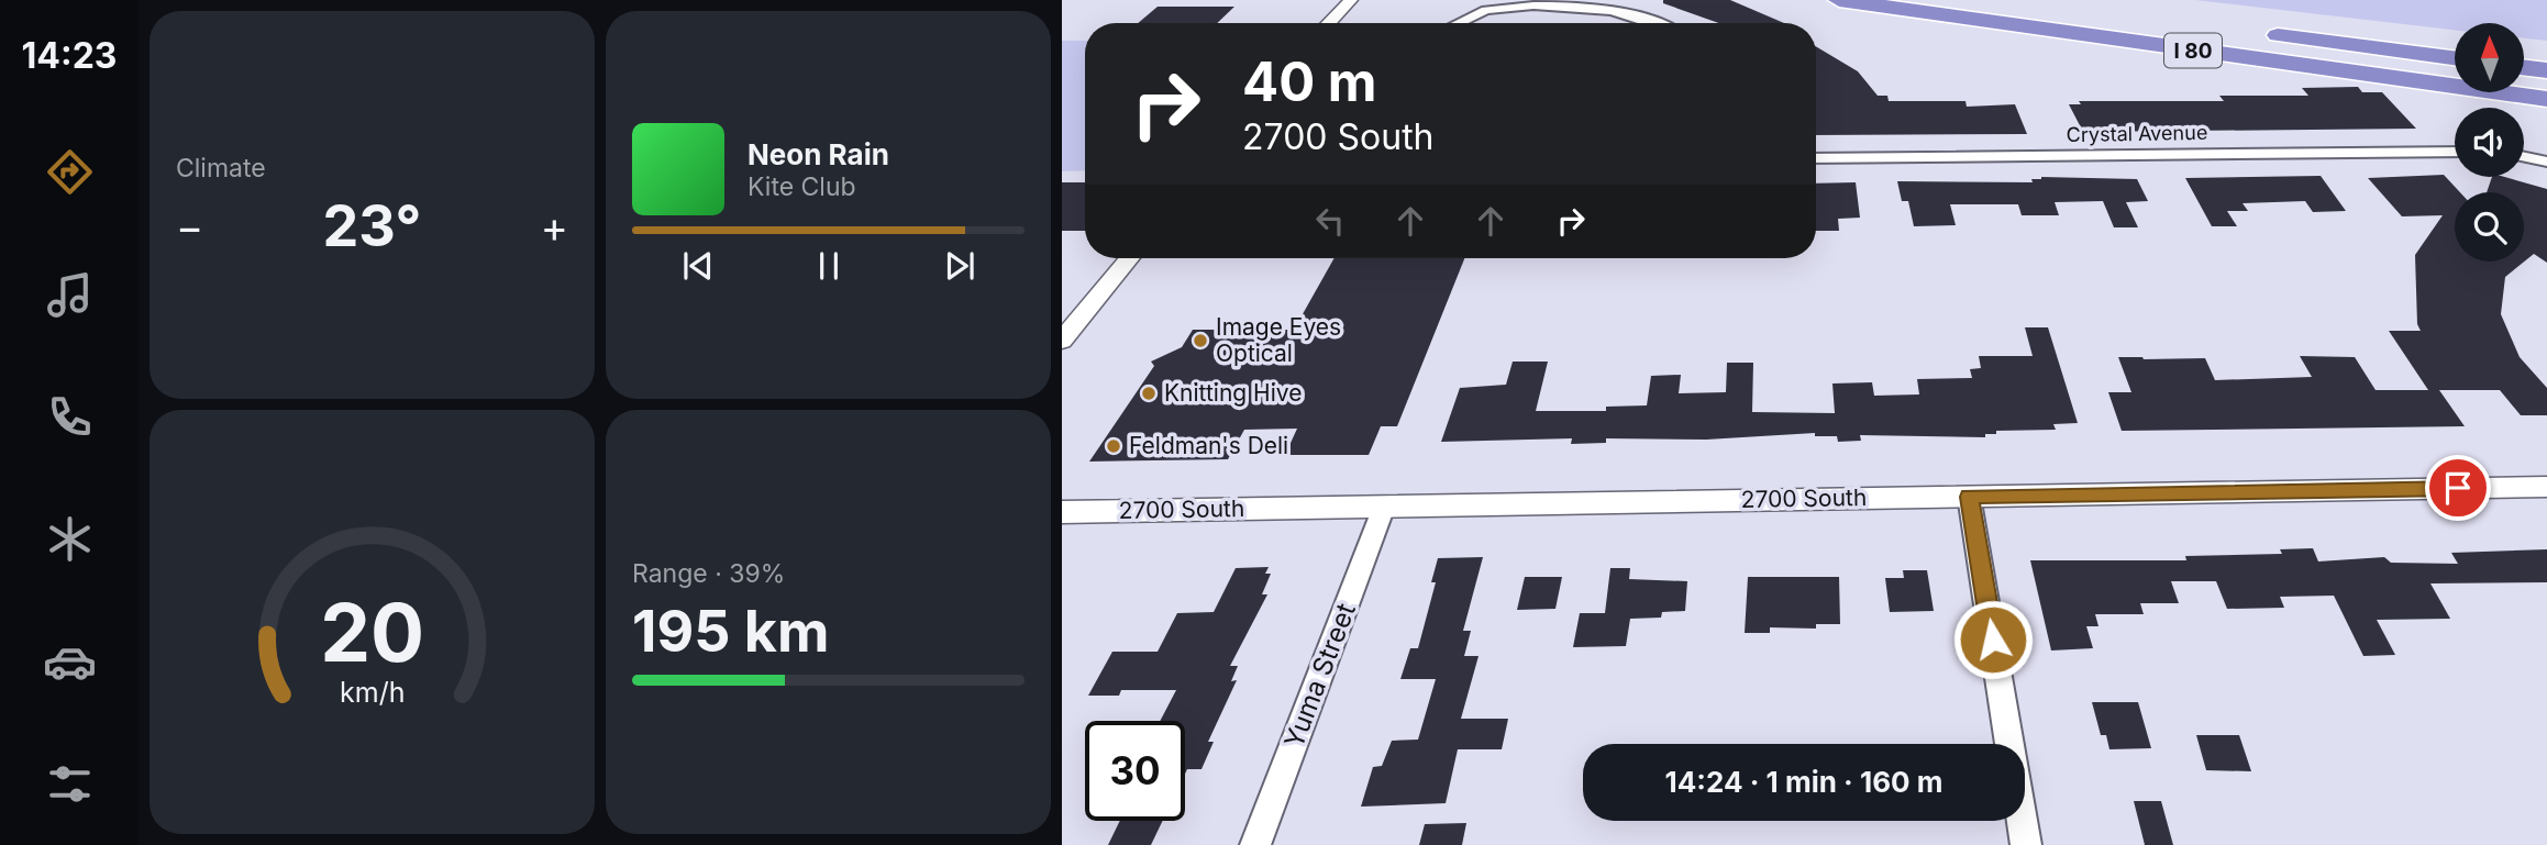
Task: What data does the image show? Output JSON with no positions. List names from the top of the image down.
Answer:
{
  "streets": {
    "highway": ["I 80"],
    "street": ["Crystal Avenue", "2700 South", "Yuma Street"]
  },
  "crossings": [
    ["2700 South", "Yuma Street"]
  ],
  "places": ["Image Eyes Optical", "Knitting Hive", "Feldman's Deli"],
  "north": "top",
  "page": {
    "tabs": "14:23",
    "tile": [
      "Climate",
      ["Range · 39%", "195 km"]
    ],
    "turn": ["40 m", "2700 South"],
    "song": ["Neon Rain", "Kite Club"],
    "heat": ["−", "23°", "+"],
    "limit": "30",
    "trip": "14:24 · 1 min · 160 m",
    "gauge": ["20", "km/h"]
  }
}
